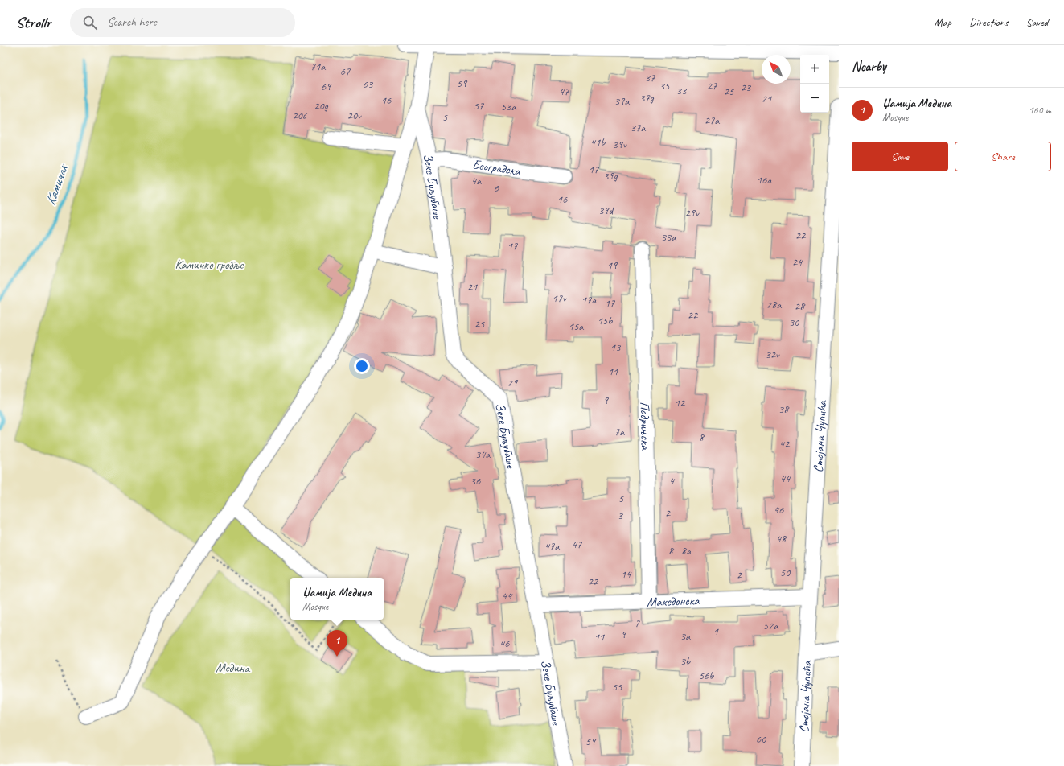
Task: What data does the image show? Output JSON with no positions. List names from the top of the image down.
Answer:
{
  "streets": {
    "street": [
      "Београдска",
      "Зеке Буљубаше",
      "Подрињска",
      "Стојана Чупића",
      "Македонска"
    ]
  },
  "crossings": [
    ["Београдска", "Зеке Буљубаше"],
    ["Зеке Буљубаше", "Македонска"],
    ["Подрињска", "Македонска"],
    ["Стојана Чупића", "Македонска"]
  ],
  "water": ["Камичак"],
  "parks": ["Камичко гробље", "Медина"],
  "house_numbers": [
    "71a",
    "67",
    "37",
    "59",
    "63",
    "35",
    "27",
    "69",
    "23",
    "33",
    "47",
    "25",
    "37g",
    "21",
    "16",
    "39a",
    "20g",
    "57",
    "53a",
    "20ć",
    "20v",
    "5",
    "27a",
    "37a",
    "41b",
    "39v",
    "17",
    "39g",
    "16a",
    "4a",
    "6",
    "16",
    "39d",
    "29v",
    "22",
    "33a",
    "17",
    "24",
    "19",
    "21",
    "17v",
    "17a",
    "17",
    "28a",
    "28",
    "22",
    "15b",
    "30",
    "25",
    "15a",
    "13",
    "32v",
    "11",
    "29",
    "9",
    "12",
    "38",
    "7a",
    "8",
    "42",
    "34a",
    "44",
    "36",
    "4",
    "5",
    "46",
    "2",
    "3",
    "48",
    "47",
    "47a",
    "8",
    "8a",
    "50",
    "14",
    "2",
    "22",
    "44",
    "7",
    "52a",
    "1",
    "9",
    "3a",
    "11",
    "46",
    "3b",
    "56b",
    "55",
    "60",
    "59"
  ],
  "north": "top left",
  "page": {
    "header": "Strollr",
    "search": "Search here",
    "nav": ["Map", "Directions", "Saved"],
    "heading": "Nearby",
    "map_buttons": ["+", "−"],
    "list": [
      {
        "mark": "1",
        "name": "Џамија Медина",
        "note": "Mosque",
        "value": "160 m"
      }
    ],
    "buttons": ["Save", "Share"],
    "popup": ["Џамија Медина", "Mosque"],
    "pins": "1"
  }
}
